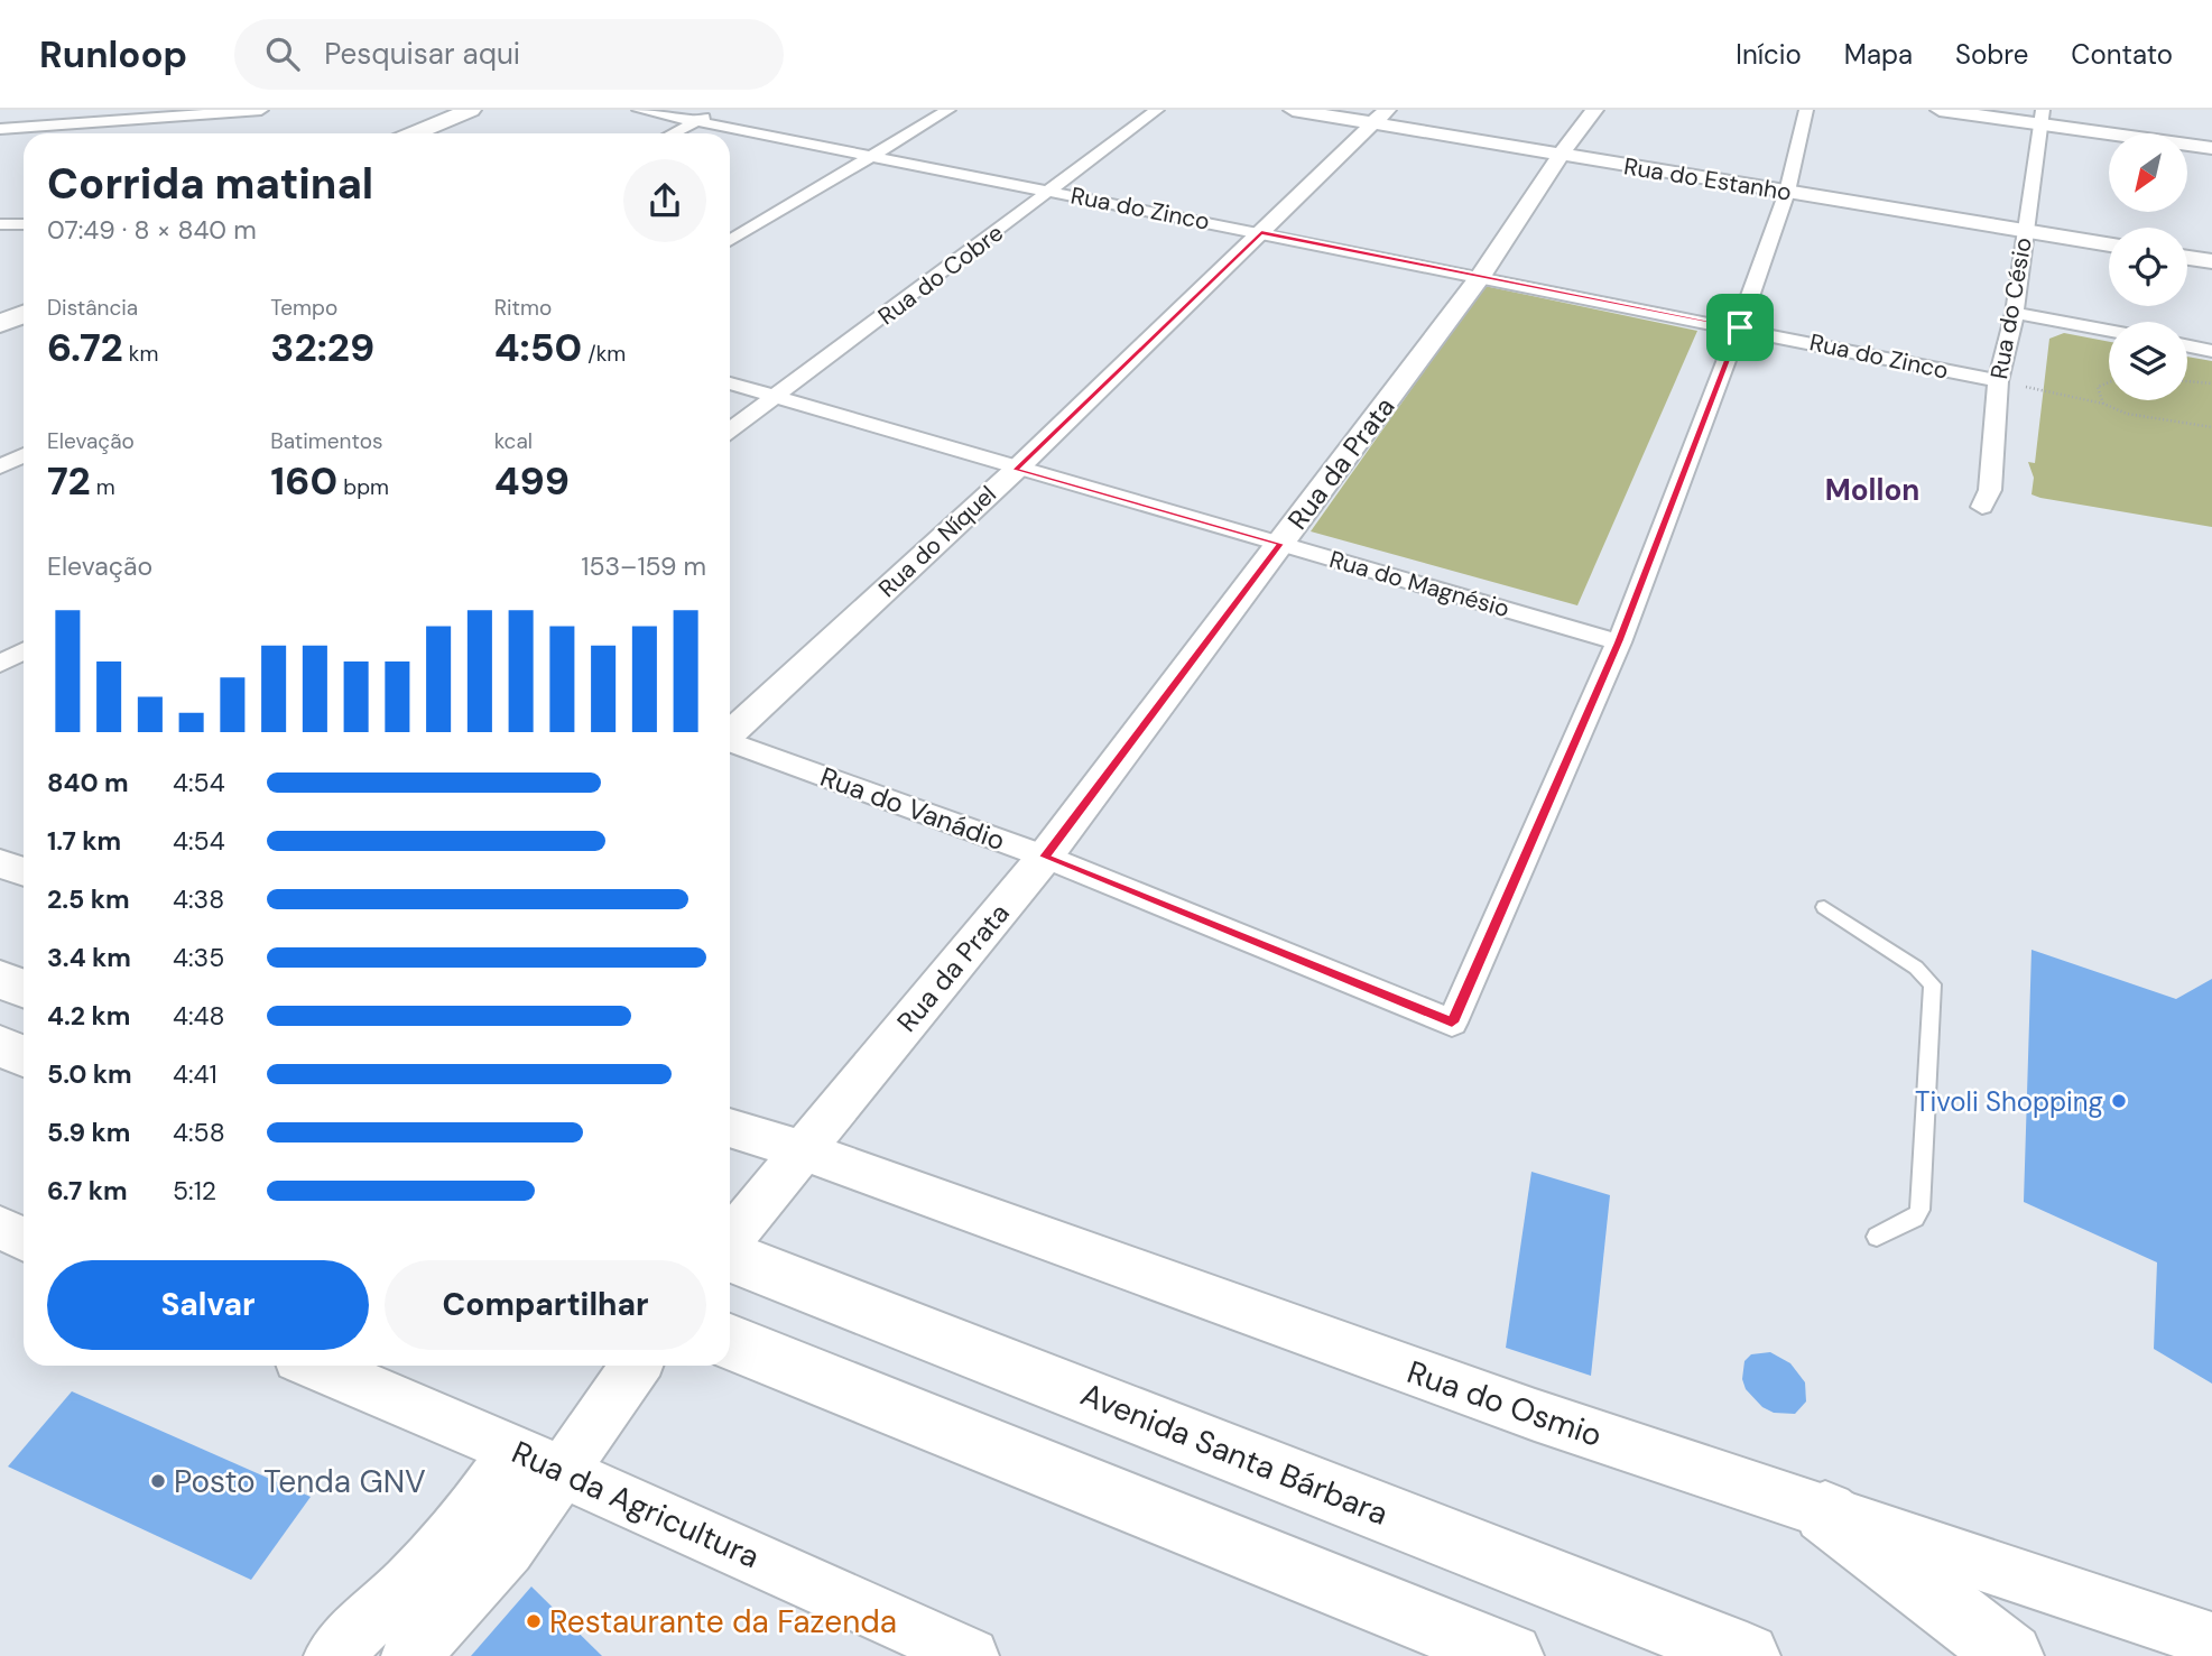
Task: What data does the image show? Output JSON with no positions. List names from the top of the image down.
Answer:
{
  "streets": {
    "main road": ["Avenida Santa Bárbara"],
    "street": [
      "Rua do Estanho",
      "Rua do Zinco",
      "Rua do Cobre",
      "Rua do Césio",
      "Rua da Prata",
      "Rua do Níquel",
      "Rua do Magnésio",
      "Rua do Vanádio",
      "Rua do Osmio",
      "Rua da Agricultura"
    ]
  },
  "crossings": [
    ["Rua do Estanho", "Rua do Césio"],
    ["Rua do Estanho", "Rua da Prata"],
    ["Rua do Estanho", "Rua do Níquel"],
    ["Rua do Zinco", "Rua do Cobre"],
    ["Rua do Zinco", "Rua do Césio"],
    ["Rua do Zinco", "Rua da Prata"],
    ["Rua do Zinco", "Rua do Níquel"],
    ["Rua do Cobre", "Rua do Magnésio"],
    ["Rua da Prata", "Rua do Magnésio"],
    ["Rua da Prata", "Rua do Vanádio"],
    ["Rua da Prata", "Rua do Osmio"],
    ["Rua do Níquel", "Rua do Magnésio"],
    ["Rua do Magnésio", "Rua do Vanádio"]
  ],
  "districts": ["Mollon"],
  "places": ["Tivoli Shopping", "Posto Tenda GNV", "Restaurante da Fazenda"],
  "north": "bottom left",
  "page": {
    "header": "Runloop",
    "search": "Pesquisar aqui",
    "nav": [
      "Início",
      "Mapa",
      "Sobre",
      "Contato"
    ],
    "heading": ["Corrida matinal", "07:49 · 8 × 840 m"],
    "stats": [
      ["Distância", "6.72 km"],
      ["Tempo", "32:29"],
      ["Ritmo", "4:50 /km"],
      ["Elevação", "72 m"],
      ["Batimentos", "160 bpm"],
      ["kcal", "499"]
    ],
    "chart": ["Elevação", "153–159 m"],
    "list": [
      {
        "name": "840 m",
        "note": "4:54"
      },
      {
        "name": "1.7 km",
        "note": "4:54"
      },
      {
        "name": "2.5 km",
        "note": "4:38"
      },
      {
        "name": "3.4 km",
        "note": "4:35"
      },
      {
        "name": "4.2 km",
        "note": "4:48"
      },
      {
        "name": "5.0 km",
        "note": "4:41"
      },
      {
        "name": "5.9 km",
        "note": "4:58"
      },
      {
        "name": "6.7 km",
        "note": "5:12"
      }
    ],
    "buttons": ["Salvar", "Compartilhar"]
  }
}
